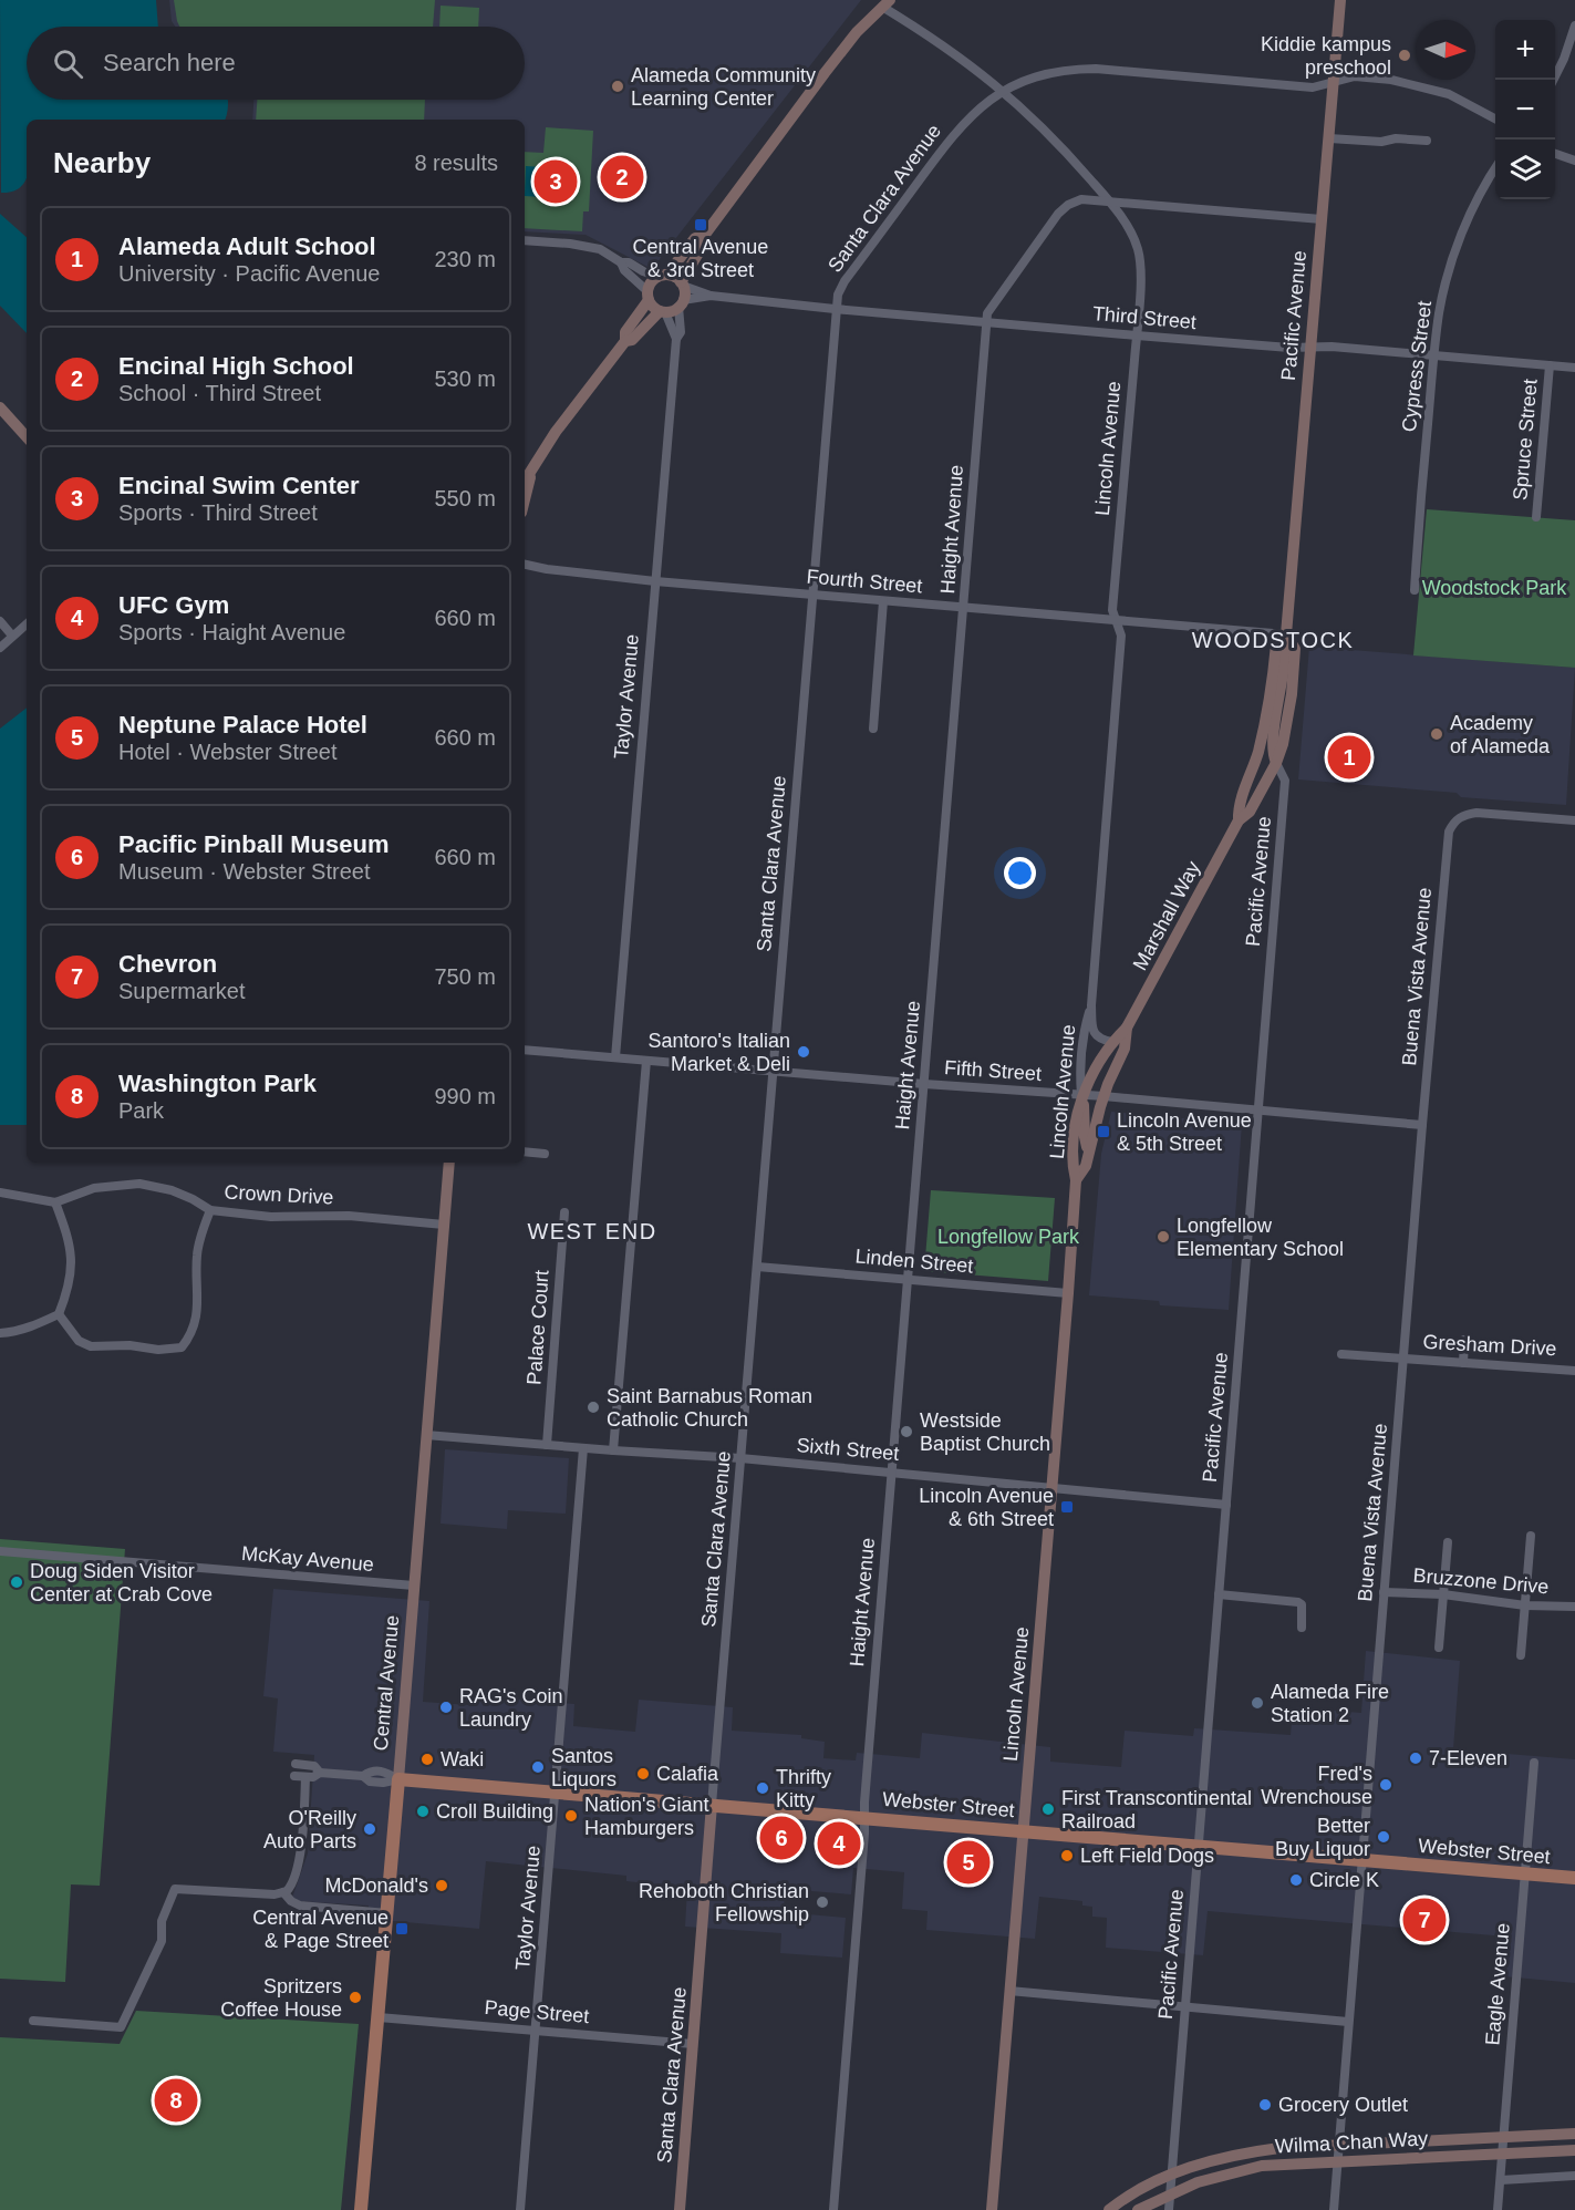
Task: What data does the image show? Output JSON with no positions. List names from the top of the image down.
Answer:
{
  "streets": {
    "main road": ["Central Avenue", "Webster Street"],
    "street": [
      "Santa Clara Avenue",
      "Pacific Avenue",
      "Third Street",
      "Cypress Street",
      "Spruce Street",
      "Lincoln Avenue",
      "Haight Avenue",
      "Fourth Street",
      "Taylor Avenue",
      "Marshall Way",
      "Buena Vista Avenue",
      "Fifth Street",
      "Crown Drive",
      "Linden Street",
      "Palace Court",
      "Gresham Drive",
      "Sixth Street",
      "McKay Avenue",
      "Bruzzone Drive",
      "Eagle Avenue",
      "Page Street",
      "Wilma Chan Way"
    ]
  },
  "crossings": [
    ["Santa Clara Avenue", "Pacific Avenue"],
    ["Santa Clara Avenue", "Third Street"],
    ["Santa Clara Avenue", "Lincoln Avenue"],
    ["Santa Clara Avenue", "Fourth Street"],
    ["Santa Clara Avenue", "Fifth Street"],
    ["Santa Clara Avenue", "Linden Street"],
    ["Santa Clara Avenue", "Sixth Street"],
    ["Santa Clara Avenue", "Webster Street"],
    ["Santa Clara Avenue", "Page Street"],
    ["Pacific Avenue", "Third Street"],
    ["Pacific Avenue", "Haight Avenue"],
    ["Pacific Avenue", "Fourth Street"],
    ["Pacific Avenue", "Marshall Way"],
    ["Pacific Avenue", "Fifth Street"],
    ["Pacific Avenue", "Sixth Street"],
    ["Pacific Avenue", "Webster Street"],
    ["Pacific Avenue", "Wilma Chan Way"],
    ["Third Street", "Cypress Street"],
    ["Third Street", "Spruce Street"],
    ["Third Street", "Lincoln Avenue"],
    ["Third Street", "Haight Avenue"],
    ["Third Street", "Taylor Avenue"],
    ["Lincoln Avenue", "Haight Avenue"],
    ["Lincoln Avenue", "Fourth Street"],
    ["Lincoln Avenue", "Marshall Way"],
    ["Lincoln Avenue", "Fifth Street"],
    ["Lincoln Avenue", "Linden Street"],
    ["Lincoln Avenue", "Sixth Street"],
    ["Lincoln Avenue", "Webster Street"],
    ["Haight Avenue", "Fourth Street"],
    ["Haight Avenue", "Fifth Street"],
    ["Haight Avenue", "Linden Street"],
    ["Haight Avenue", "Sixth Street"],
    ["Haight Avenue", "Webster Street"],
    ["Fourth Street", "Taylor Avenue"],
    ["Taylor Avenue", "Fifth Street"],
    ["Taylor Avenue", "Sixth Street"],
    ["Taylor Avenue", "Webster Street"],
    ["Taylor Avenue", "Page Street"],
    ["Marshall Way", "Fifth Street"],
    ["Buena Vista Avenue", "Fifth Street"],
    ["Buena Vista Avenue", "Gresham Drive"],
    ["Buena Vista Avenue", "Bruzzone Drive"],
    ["Buena Vista Avenue", "Webster Street"],
    ["Buena Vista Avenue", "Wilma Chan Way"],
    ["Crown Drive", "Central Avenue"],
    ["Palace Court", "Sixth Street"],
    ["Sixth Street", "Central Avenue"],
    ["McKay Avenue", "Central Avenue"],
    ["Central Avenue", "Webster Street"],
    ["Central Avenue", "Page Street"],
    ["Webster Street", "Eagle Avenue"],
    ["Eagle Avenue", "Wilma Chan Way"]
  ],
  "districts": ["WOODSTOCK", "WEST END"],
  "parks": ["Woodstock Park", "Longfellow Park"],
  "places": {
    "other": [
      "Kiddie kampus preschool",
      "Alameda Community Learning Center",
      "Academy of Alameda",
      "Santoro's Italian Market & Deli",
      "Longfellow Elementary School",
      "Saint Barnabus Roman Catholic Church",
      "Westside Baptist Church",
      "Doug Siden Visitor Center at Crab Cove",
      "Alameda Fire Station 2",
      "RAG's Coin Laundry",
      "7-Eleven",
      "Waki",
      "Santos Liquors",
      "Calafia",
      "Fred's Wrenchouse",
      "Thrifty Kitty",
      "First Transcontinental Railroad",
      "Croll Building",
      "Nation's Giant Hamburgers",
      "O'Reilly Auto Parts",
      "Better Buy Liquor",
      "Left Field Dogs",
      "Circle K",
      "McDonald's",
      "Rehoboth Christian Fellowship",
      "Spritzers Coffee House",
      "Grocery Outlet"
    ],
    "transit": [
      "Central Avenue & 3rd Street",
      "Lincoln Avenue & 5th Street",
      "Lincoln Avenue & 6th Street",
      "Central Avenue & Page Street"
    ]
  },
  "north": "right",
  "page": {
    "map_buttons": ["+", "−"],
    "search": "Search here",
    "heading": ["Nearby", "8 results"],
    "pins": [
      "2",
      "3",
      "1",
      "6",
      "4",
      "5",
      "7",
      "8"
    ],
    "list": [
      {
        "mark": "1",
        "name": "Alameda Adult School",
        "note": "University · Pacific Avenue",
        "value": "230 m"
      },
      {
        "mark": "2",
        "name": "Encinal High School",
        "note": "School · Third Street",
        "value": "530 m"
      },
      {
        "mark": "3",
        "name": "Encinal Swim Center",
        "note": "Sports · Third Street",
        "value": "550 m"
      },
      {
        "mark": "4",
        "name": "UFC Gym",
        "note": "Sports · Haight Avenue",
        "value": "660 m"
      },
      {
        "mark": "5",
        "name": "Neptune Palace Hotel",
        "note": "Hotel · Webster Street",
        "value": "660 m"
      },
      {
        "mark": "6",
        "name": "Pacific Pinball Museum",
        "note": "Museum · Webster Street",
        "value": "660 m"
      },
      {
        "mark": "7",
        "name": "Chevron",
        "note": "Supermarket",
        "value": "750 m"
      },
      {
        "mark": "8",
        "name": "Washington Park",
        "note": "Park",
        "value": "990 m"
      }
    ]
  }
}
